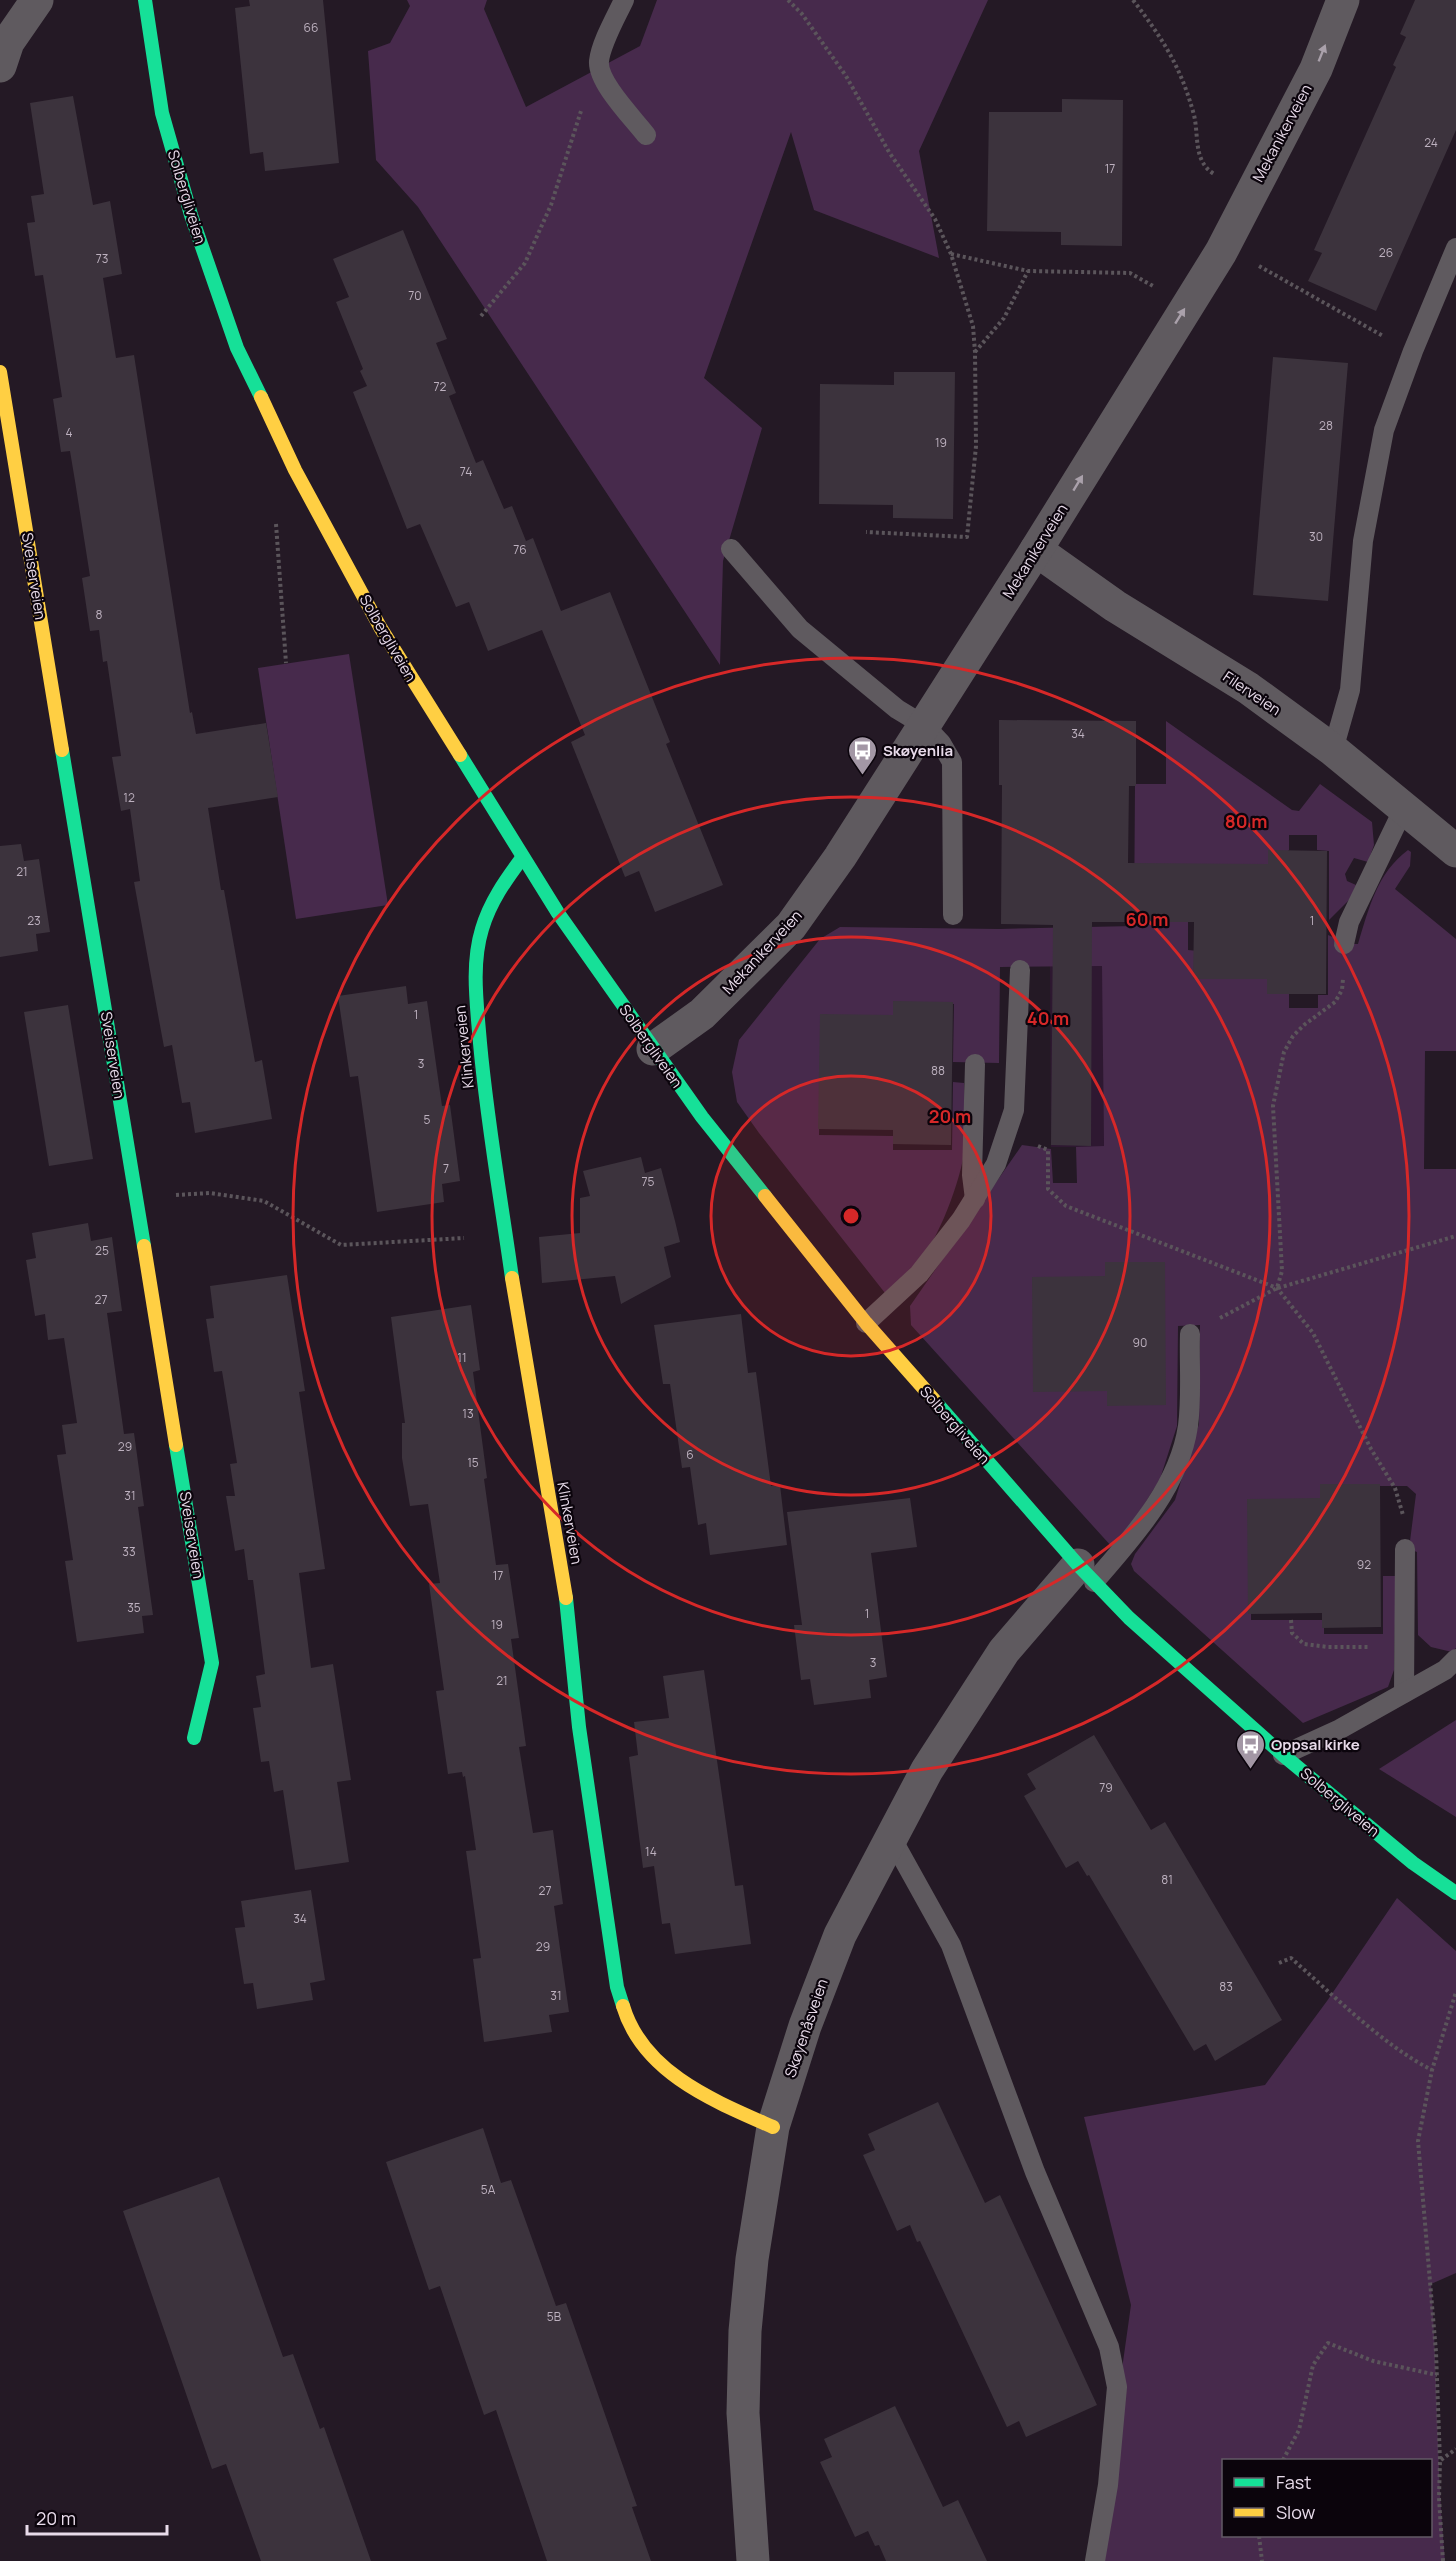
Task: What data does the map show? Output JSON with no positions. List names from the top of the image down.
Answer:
{
  "streets": {
    "street": [
      "Mekanikerveien",
      "Solbergliveien",
      "Sveiserveien",
      "Filerveien",
      "Klinkerveien",
      "Skøyenåsveien"
    ]
  },
  "crossings": [
    ["Mekanikerveien", "Solbergliveien"],
    ["Mekanikerveien", "Filerveien"],
    ["Solbergliveien", "Klinkerveien"],
    ["Solbergliveien", "Skøyenåsveien"],
    ["Klinkerveien", "Skøyenåsveien"]
  ],
  "one_way": ["Mekanikerveien"],
  "places": {
    "bus stop": ["Skøyenlia", "Oppsal kirke"]
  },
  "house_numbers": [
    "66",
    "24",
    "17",
    "26",
    "73",
    "70",
    "72",
    "28",
    "4",
    "19",
    "74",
    "30",
    "76",
    "8",
    "34",
    "12",
    "21",
    "23",
    "1",
    "1",
    "3",
    "88",
    "5",
    "7",
    "75",
    "25",
    "27",
    "90",
    "11",
    "13",
    "29",
    "6",
    "15",
    "31",
    "33",
    "92",
    "17",
    "35",
    "1",
    "19",
    "3",
    "21",
    "79",
    "14",
    "81",
    "27",
    "34",
    "29",
    "83",
    "31",
    "5A",
    "5B"
  ],
  "legend": ["Fast", "Slow"],
  "scale_bar": "20 m",
  "rings": [
    "80 m",
    "60 m",
    "40 m",
    "20 m"
  ]
}
